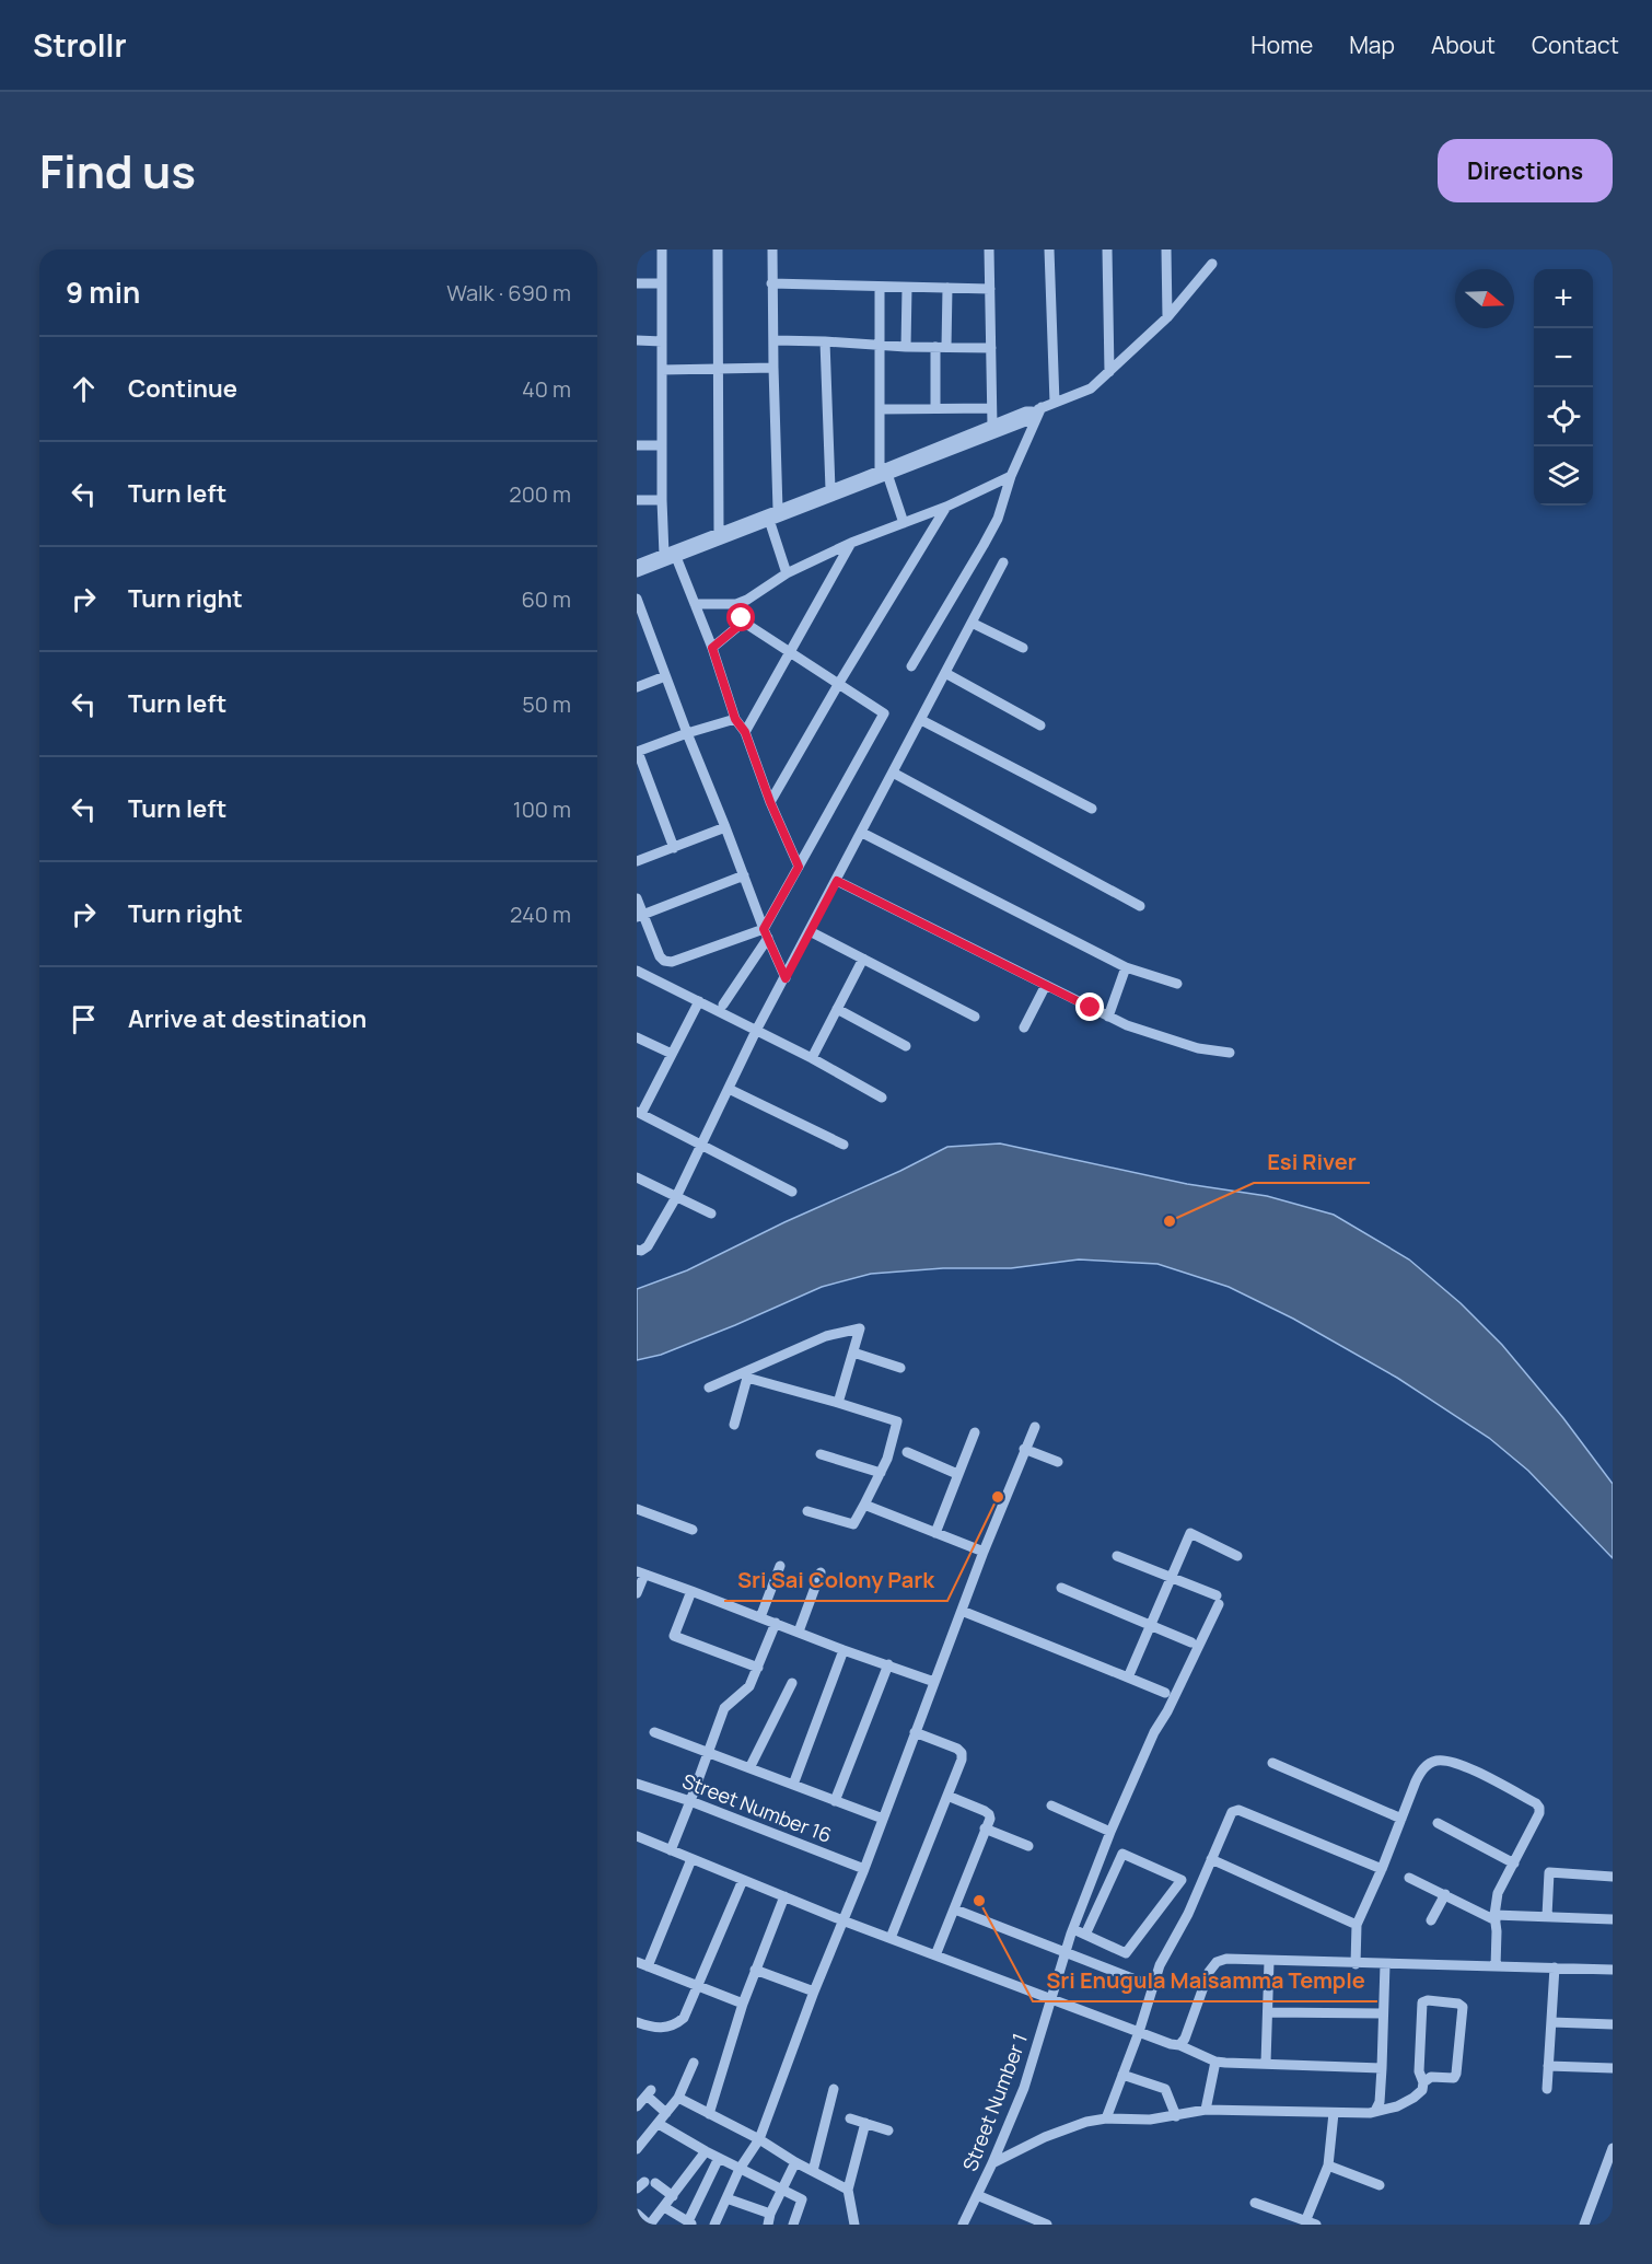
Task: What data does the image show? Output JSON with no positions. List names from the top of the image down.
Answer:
{
  "streets": {
    "street": ["Street Number 16", "Street Number 1"]
  },
  "places": ["Esi River", "Sri Sai Colony Park", "Sri Enugula Maisamma Temple"],
  "north": "right",
  "page": {
    "header": "Strollr",
    "nav": [
      "Home",
      "Map",
      "About",
      "Contact"
    ],
    "title": "Find us",
    "buttons": "Directions",
    "heading": ["9 min", "Walk · 690 m"],
    "map_buttons": ["+", "−"],
    "list": [
      ["Continue", "40 m"],
      ["Turn left", "200 m"],
      ["Turn right", "60 m"],
      ["Turn left", "50 m"],
      ["Turn left", "100 m"],
      ["Turn right", "240 m"],
      "Arrive at destination"
    ]
  }
}
